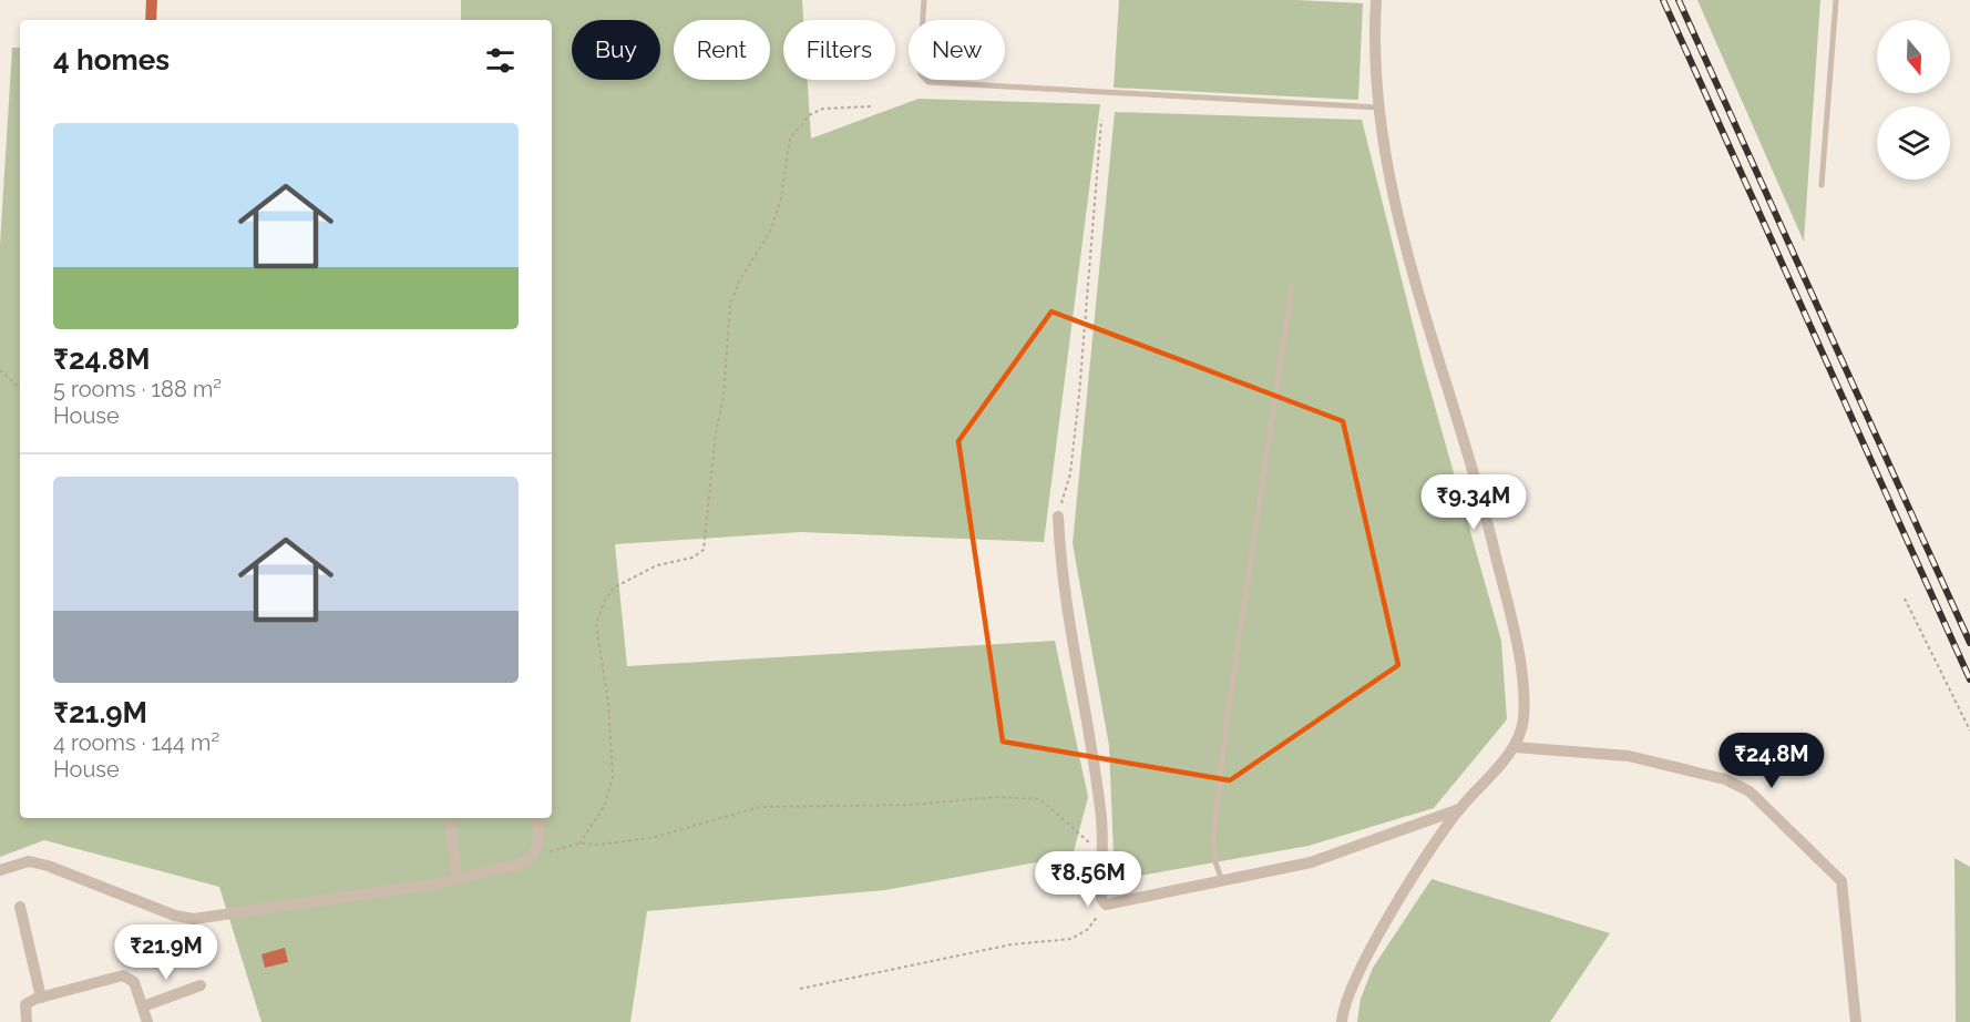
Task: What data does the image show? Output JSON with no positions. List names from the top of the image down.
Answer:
{
  "north": "bottom",
  "page": {
    "chip": [
      "Buy",
      "Rent",
      "Filters",
      "New"
    ],
    "heading": "4 homes",
    "list": [
      {
        "name": "₹24.8M",
        "note": "5 rooms · 188 m² · House"
      },
      {
        "name": "₹21.9M",
        "note": "4 rooms · 144 m² · House"
      }
    ],
    "price": [
      "₹9.34M",
      "₹24.8M",
      "₹8.56M",
      "₹21.9M"
    ]
  }
}
